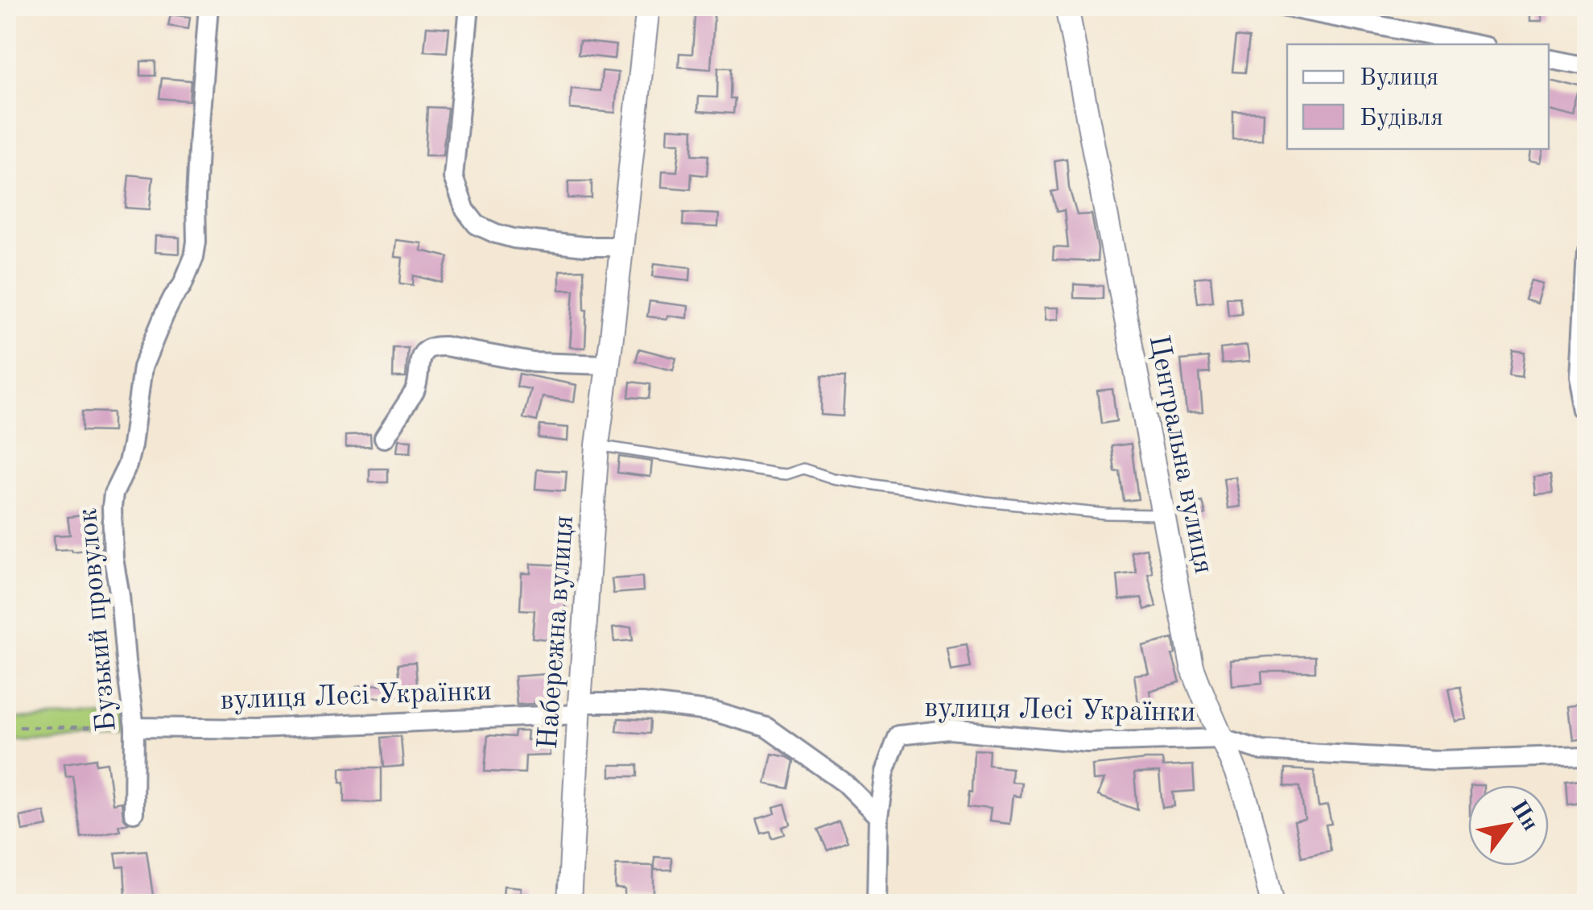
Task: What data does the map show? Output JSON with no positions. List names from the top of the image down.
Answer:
{
  "streets": {
    "street": [
      "Центральна вулиця",
      "Бузький провулок",
      "Набережна вулиця",
      "вулиця Лесі Українки"
    ]
  },
  "crossings": [
    ["Центральна вулиця", "вулиця Лесі Українки"],
    ["Бузький провулок", "вулиця Лесі Українки"],
    ["Набережна вулиця", "вулиця Лесі Українки"]
  ],
  "legend": ["Вулиця", "Будівля"],
  "north": "top right"
}
